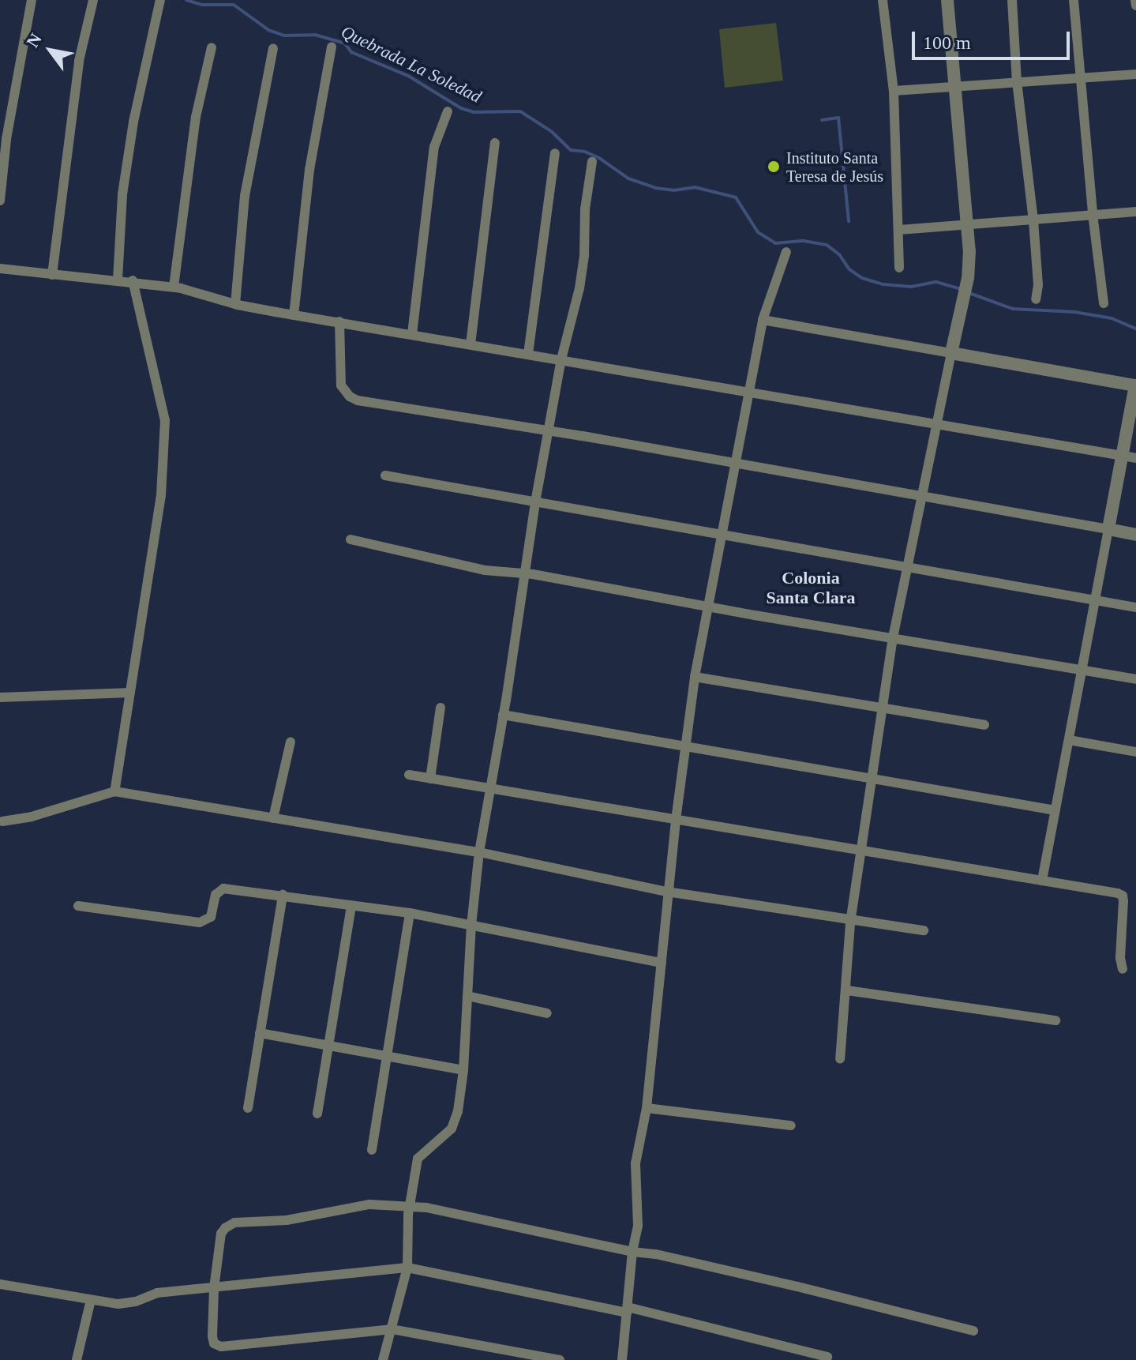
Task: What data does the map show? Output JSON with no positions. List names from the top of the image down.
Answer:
{
  "districts": ["Colonia Santa Clara"],
  "water": ["Quebrada La Soledad"],
  "places": ["Instituto Santa Teresa de Jesús"],
  "scale_bar": "100 m",
  "north": "top left"
}
